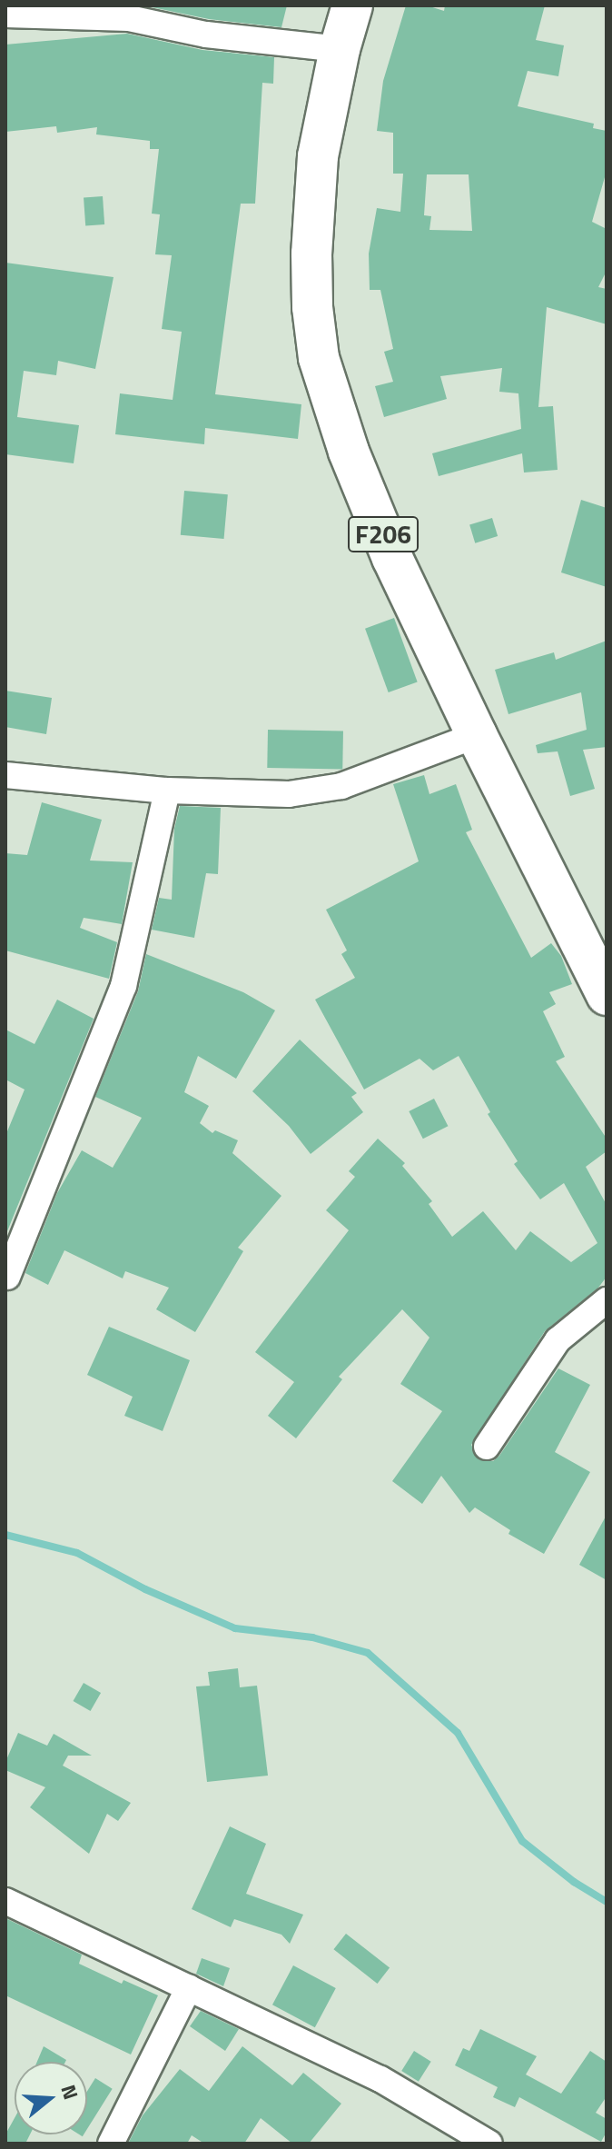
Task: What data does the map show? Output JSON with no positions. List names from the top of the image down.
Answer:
{
  "streets": {
    "main road": ["F206"]
  },
  "north": "right"
}
